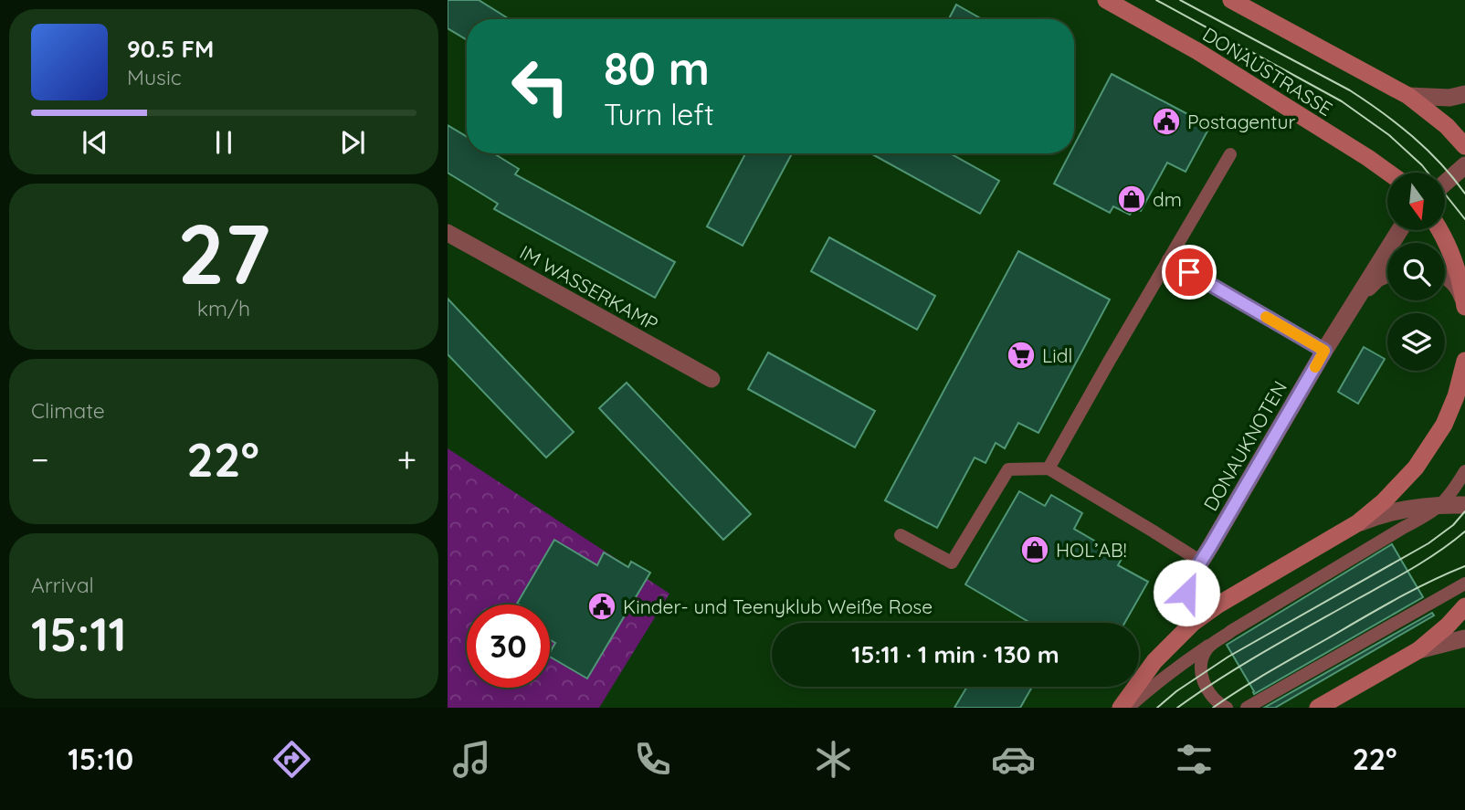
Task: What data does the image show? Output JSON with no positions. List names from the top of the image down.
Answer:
{
  "streets": {
    "main road": ["DONAUSTRASSE"],
    "street": ["IM WASSERKAMP", "DONAUKNOTEN"]
  },
  "places": {
    "public building": ["Postagentur", "Kinder- und Teenyklub Weiße Rose"],
    "shop": ["dm", "HOL’AB!"],
    "supermarket": ["Lidl"]
  },
  "north": "bottom",
  "page": {
    "turn": ["80 m", "Turn left"],
    "song": ["90.5 FM", "Music"],
    "tile": [
      ["27", "km/h"],
      "Climate",
      ["Arrival", "15:11"]
    ],
    "heat": ["−", "22°", "+"],
    "limit": "30",
    "trip": "15:11 · 1 min · 130 m",
    "tabs": ["15:10", "22°"]
  }
}
